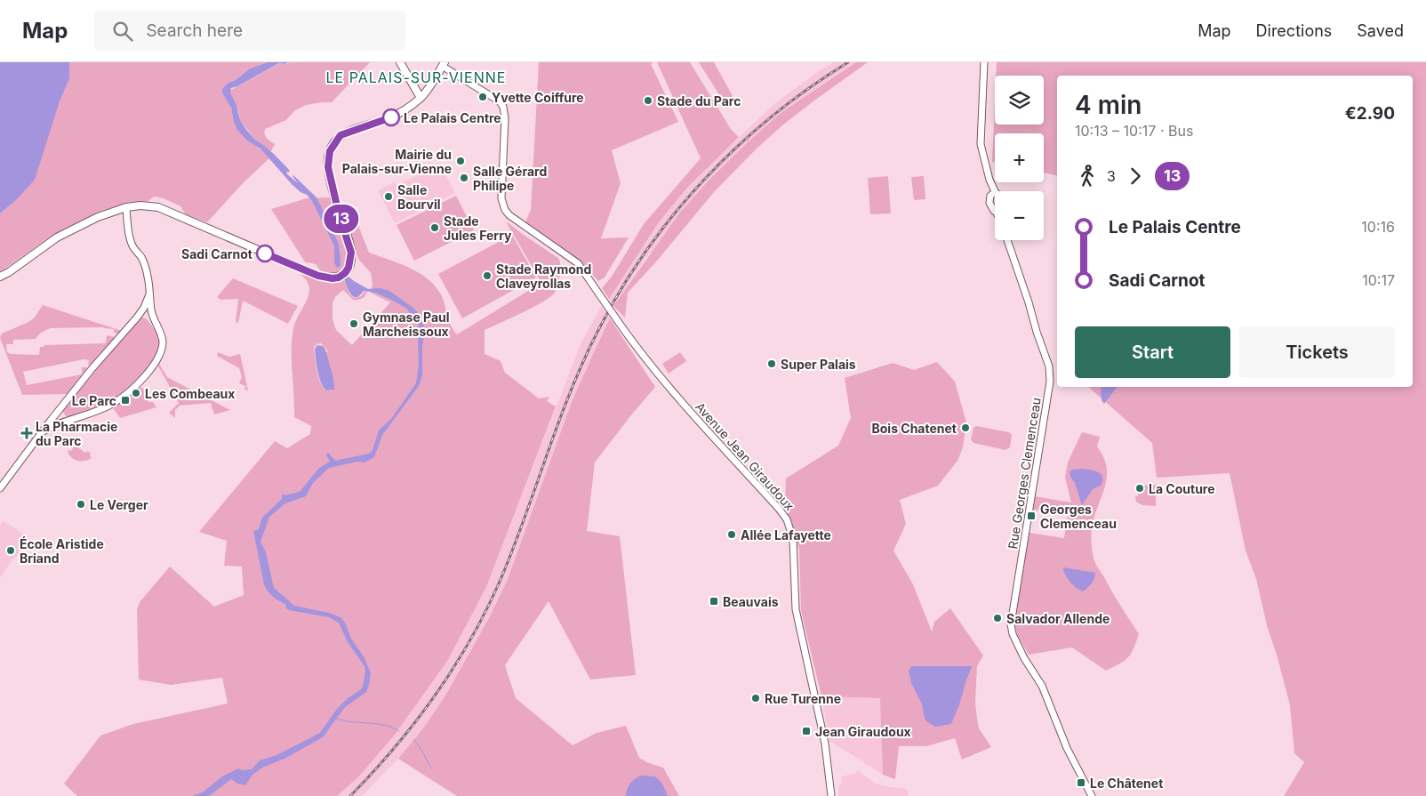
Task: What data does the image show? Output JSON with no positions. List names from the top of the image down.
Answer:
{
  "streets": {
    "street": ["Avenue Jean Giraudoux", "Rue Georges Clemenceau"]
  },
  "districts": ["LE PALAIS-SUR-VIENNE"],
  "places": {
    "other": [
      "Yvette Coiffure",
      "Stade du Parc",
      "Le Palais Centre",
      "Mairie du Palais-sur-Vienne",
      "Salle Gérard Philipe",
      "Salle Bourvil",
      "Stade Jules Ferry",
      "Sadi Carnot",
      "Stade Raymond Claveyrollas",
      "Gymnase Paul Marcheissoux",
      "Super Palais",
      "Les Combeaux",
      "Bois Chatenet",
      "La Couture",
      "Le Verger",
      "Allée Lafayette",
      "École Aristide Briand",
      "Salvador Allende",
      "Rue Turenne"
    ],
    "transit": [
      "Le Parc",
      "Georges Clemenceau",
      "Beauvais",
      "Jean Giraudoux",
      "Le Châtenet"
    ],
    "health": ["La Pharmacie du Parc"]
  },
  "lines": ["bus line 13"],
  "page": {
    "header": "Map",
    "search": "Search here",
    "nav": ["Map", "Directions", "Saved"],
    "on_map": "13",
    "map_buttons": ["+", "−"],
    "heading": ["4 min", "10:13 – 10:17 · Bus", "€2.90"],
    "legs": ["3", "13"],
    "list": [
      {
        "name": "Le Palais Centre",
        "value": "10:16"
      },
      {
        "name": "Sadi Carnot",
        "value": "10:17"
      }
    ],
    "buttons": ["Start", "Tickets"]
  }
}
